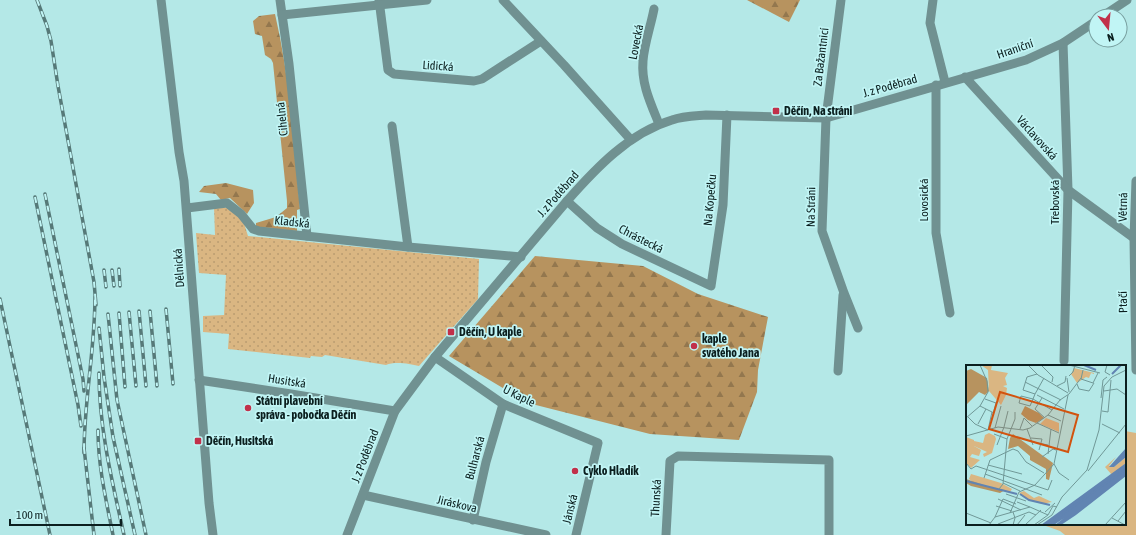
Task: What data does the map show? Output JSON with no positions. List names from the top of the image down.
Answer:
{
  "streets": {
    "street": [
      "Lovecká",
      "Hraniční",
      "Za Bažantnicí",
      "Lidická",
      "J. z Poděbrad",
      "Cihelná",
      "Václavovská",
      "Na Kopečku",
      "Lovosická",
      "Třebovská",
      "Na Stráni",
      "Větrná",
      "Kladská",
      "Chrástecká",
      "Dělnická",
      "Ptačí",
      "Husitská",
      "U Kaple",
      "Bulharská",
      "Thunská",
      "Jiráskova",
      "Jánská"
    ]
  },
  "crossings": [
    ["Lovecká", "J. z Poděbrad"],
    ["Hraniční", "J. z Poděbrad"],
    ["Hraniční", "Václavovská"],
    ["Hraniční", "Lovosická"],
    ["Hraniční", "Třebovská"],
    ["Za Bažantnicí", "J. z Poděbrad"],
    ["Za Bažantnicí", "Na Stráni"],
    ["J. z Poděbrad", "Na Kopečku"],
    ["J. z Poděbrad", "Lovosická"],
    ["J. z Poděbrad", "Na Stráni"],
    ["J. z Poděbrad", "Kladská"],
    ["J. z Poděbrad", "Chrástecká"],
    ["J. z Poděbrad", "Husitská"],
    ["J. z Poděbrad", "U Kaple"],
    ["J. z Poděbrad", "Jiráskova"],
    ["Cihelná", "Kladská"],
    ["Václavovská", "Třebovská"],
    ["Václavovská", "Větrná"],
    ["Václavovská", "Ptačí"],
    ["Na Kopečku", "Chrástecká"],
    ["Větrná", "Ptačí"],
    ["Kladská", "Dělnická"],
    ["Dělnická", "Husitská"],
    ["U Kaple", "Bulharská"],
    ["U Kaple", "Jánská"],
    ["Bulharská", "Jiráskova"]
  ],
  "places": {
    "transit": ["Děčín, Na stráni", "Děčín, U kaple", "Děčín, Husitská"],
    "other": ["kaple svatého Jana", "Státní plavební správa - pobočka Děčín", "Cyklo Hladík"]
  },
  "scale_bar": "100 m",
  "north": "bottom"
}
